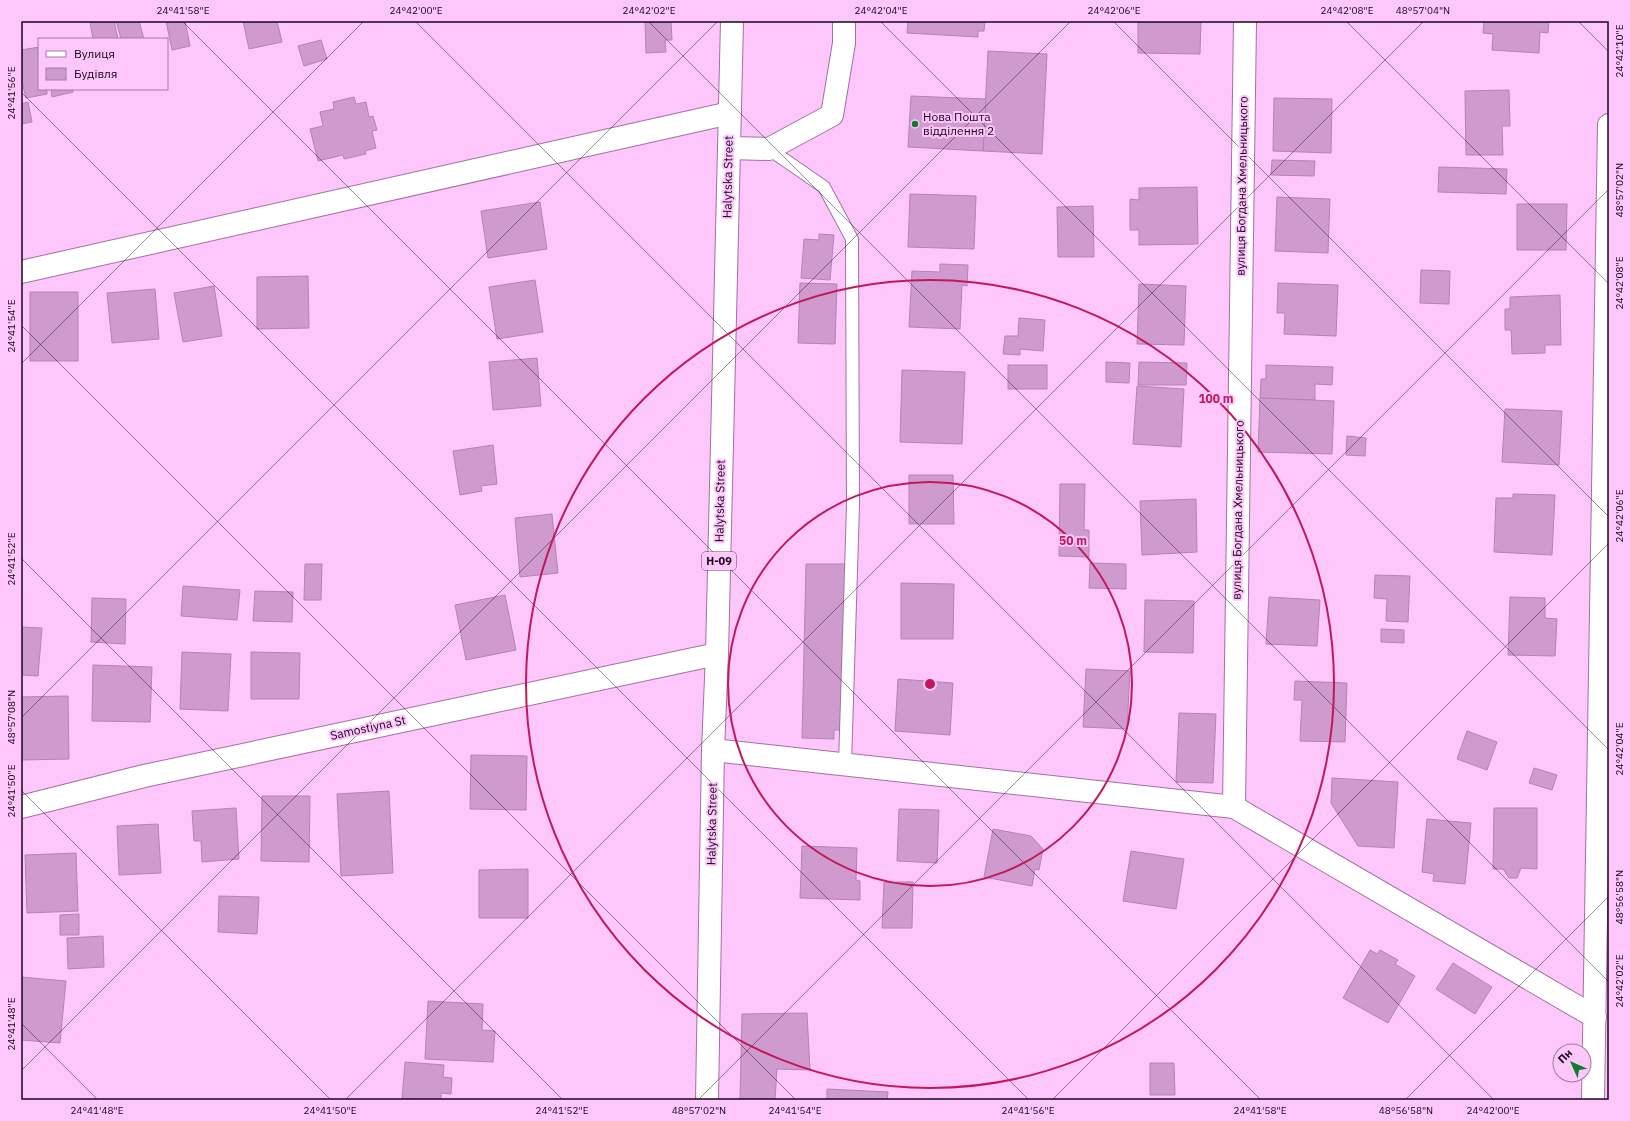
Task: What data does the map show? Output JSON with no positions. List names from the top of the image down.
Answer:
{
  "streets": {
    "street": [
      "Halytska Street",
      "вулиця Богдана Хмельницького",
      "Н-09",
      "Samostiyna St"
    ]
  },
  "crossings": [
    ["Halytska Street", "Samostiyna St"]
  ],
  "places": ["Нова Пошта відділення 2"],
  "legend": ["Вулиця", "Будівля"],
  "north": "top left",
  "coordinates": [
    "24°41'58\"E",
    "24°42'00\"E",
    "24°42'02\"E",
    "24°42'04\"E",
    "24°42'06\"E",
    "24°42'08\"E",
    "48°57'04\"N",
    "24°42'10\"E",
    "24°41'56\"E",
    "48°57'02\"N",
    "24°41'54\"E",
    "24°41'52\"E",
    "48°57'08\"N",
    "24°41'50\"E",
    "48°56'58\"N",
    "24°41'48\"E"
  ],
  "rings": ["100 m", "50 m"]
}
